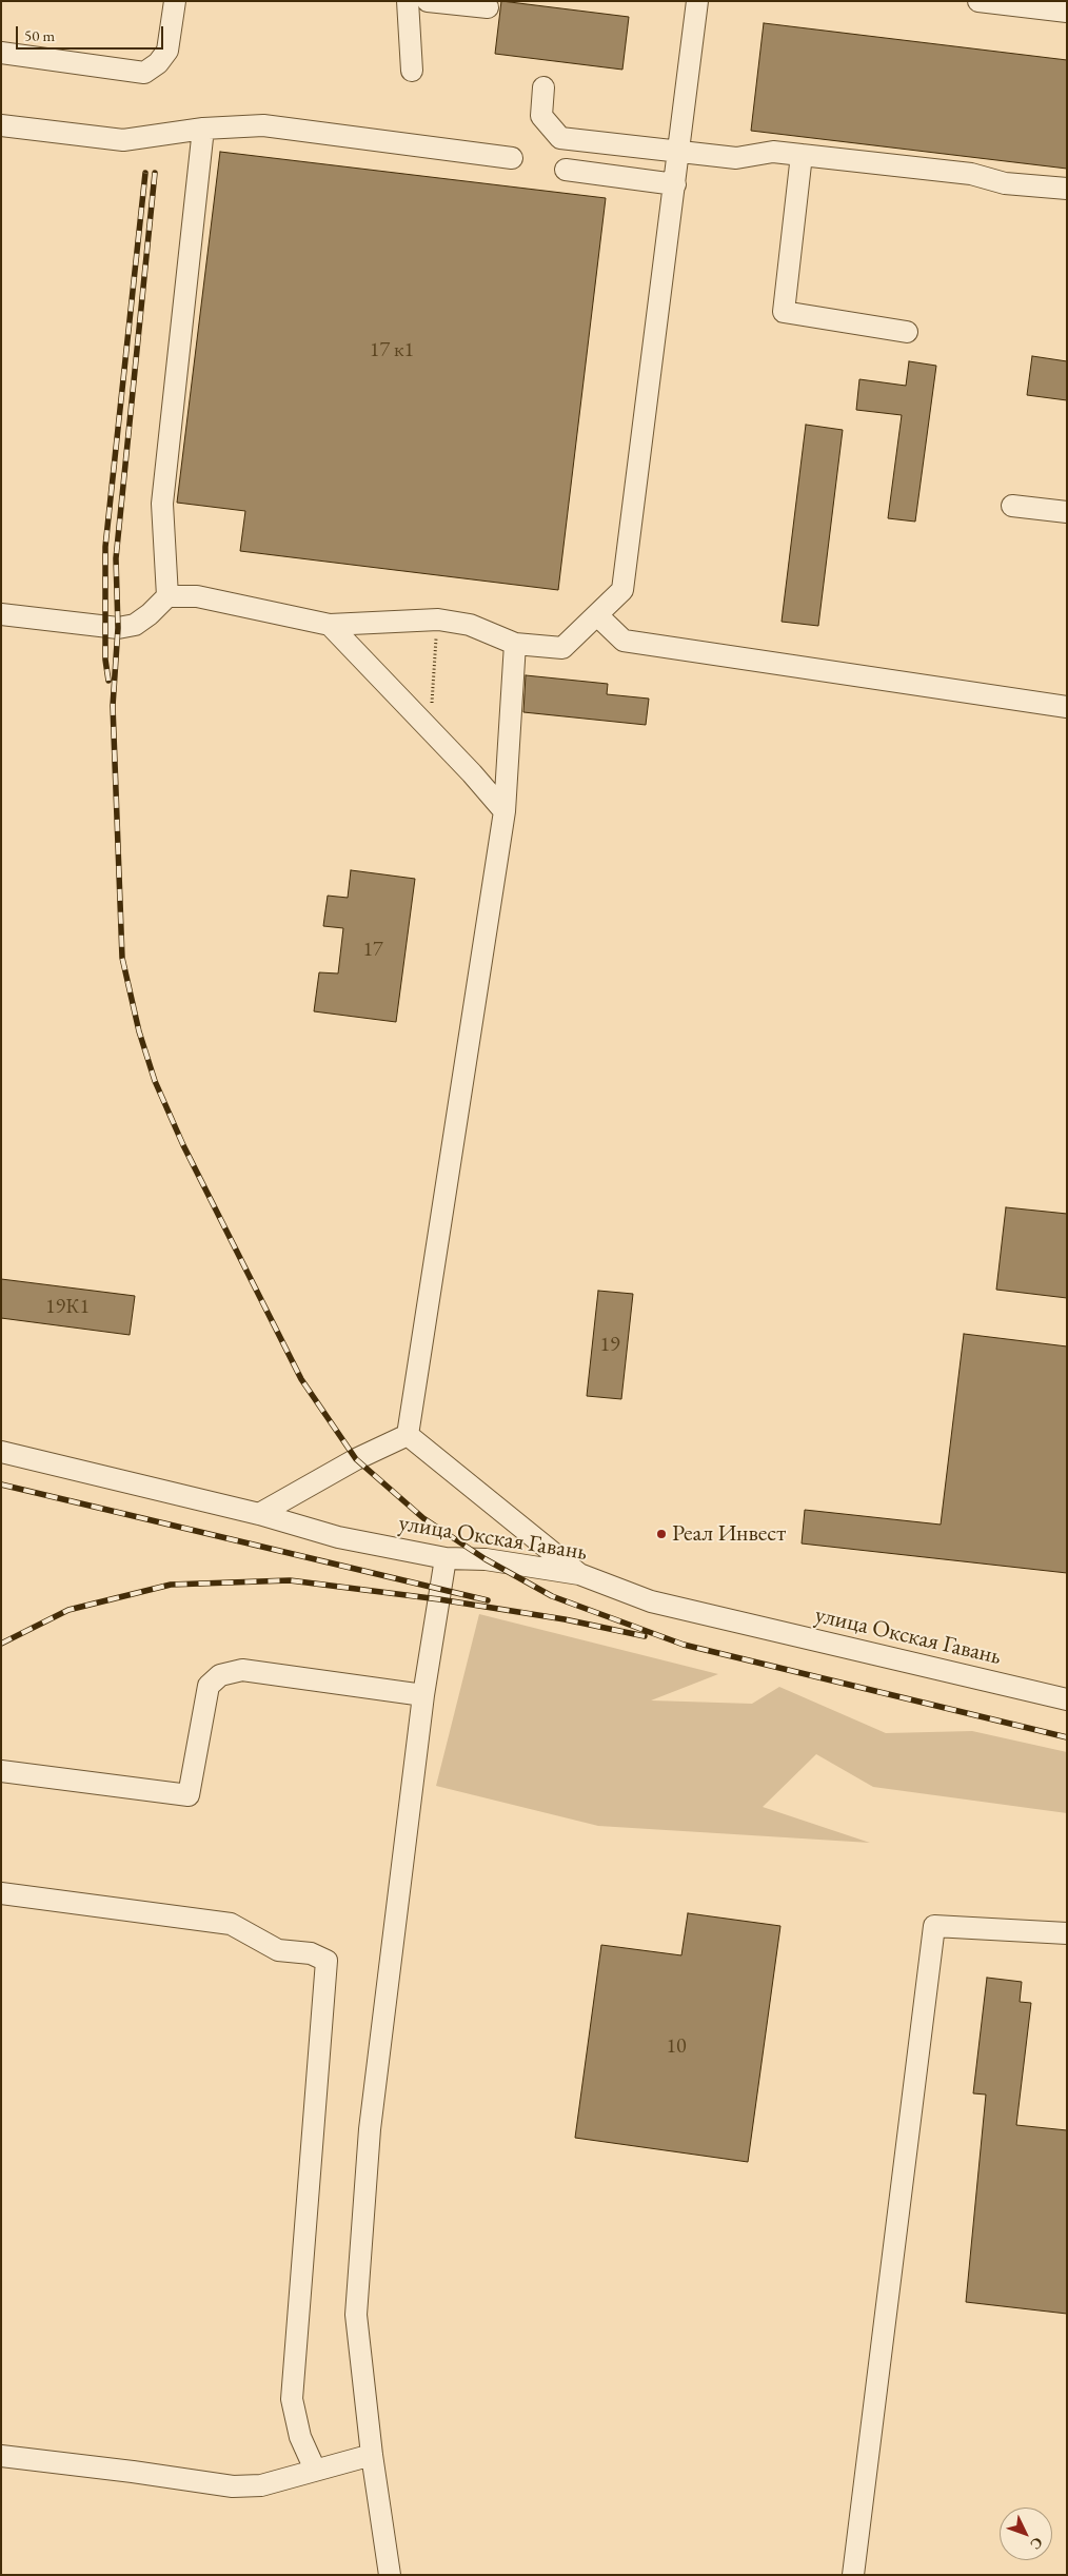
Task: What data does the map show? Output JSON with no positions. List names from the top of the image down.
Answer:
{
  "streets": {
    "street": ["улица Окская Гавань"]
  },
  "places": ["Реал Инвест"],
  "house_numbers": [
    "17 к1",
    "17",
    "19К1",
    "19",
    "10"
  ],
  "scale_bar": "50 m",
  "north": "bottom right"
}
